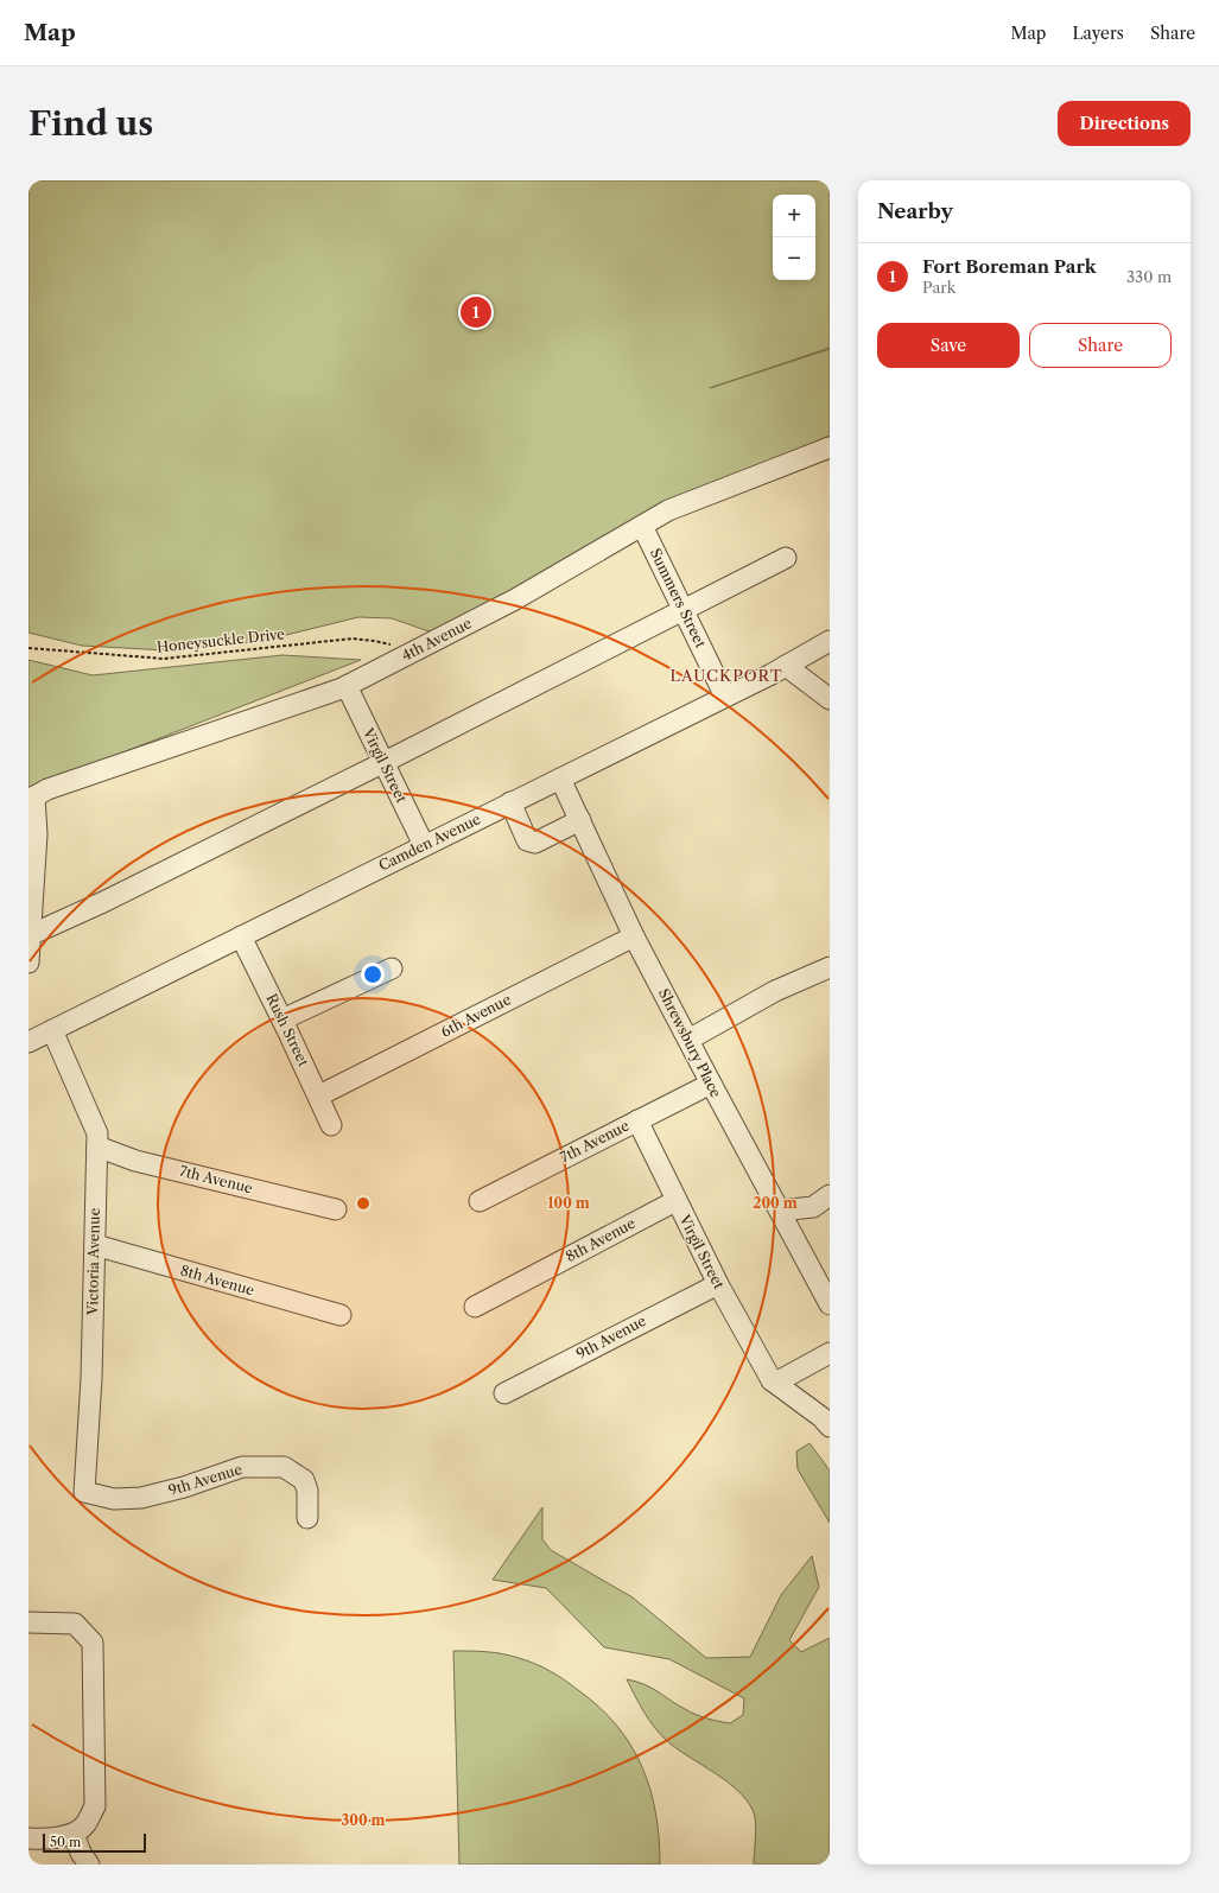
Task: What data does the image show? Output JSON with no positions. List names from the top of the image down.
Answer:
{
  "streets": {
    "street": [
      "Summers Street",
      "4th Avenue",
      "Virgil Street",
      "Camden Avenue",
      "6th Avenue",
      "Rush Street",
      "Shrewsbury Place",
      "7th Avenue",
      "8th Avenue",
      "Victoria Avenue",
      "9th Avenue"
    ],
    "path": ["Honeysuckle Drive"]
  },
  "crossings": [
    ["Summers Street", "4th Avenue"],
    ["Summers Street", "Camden Avenue"],
    ["4th Avenue", "Honeysuckle Drive"],
    ["4th Avenue", "Virgil Street"],
    ["Virgil Street", "Camden Avenue"],
    ["Virgil Street", "7th Avenue"],
    ["Virgil Street", "8th Avenue"],
    ["Virgil Street", "9th Avenue"],
    ["Camden Avenue", "Rush Street"],
    ["Camden Avenue", "Shrewsbury Place"],
    ["Camden Avenue", "Victoria Avenue"],
    ["6th Avenue", "Rush Street"],
    ["6th Avenue", "Shrewsbury Place"],
    ["Shrewsbury Place", "7th Avenue"],
    ["7th Avenue", "Victoria Avenue"],
    ["8th Avenue", "Victoria Avenue"],
    ["Victoria Avenue", "9th Avenue"]
  ],
  "districts": ["LAUCKPORT"],
  "scale_bar": "50 m",
  "page": {
    "header": "Map",
    "nav": ["Map", "Layers", "Share"],
    "buttons": [
      "Directions",
      ["Save", "Share"]
    ],
    "title": "Find us",
    "heading": "Nearby",
    "map_buttons": ["+", "−"],
    "list": [
      {
        "mark": "1",
        "name": "Fort Boreman Park",
        "note": "Park",
        "value": "330 m"
      }
    ],
    "pins": "1",
    "scale": "50 m"
  },
  "rings": ["100 m", "200 m", "300 m"]
}
